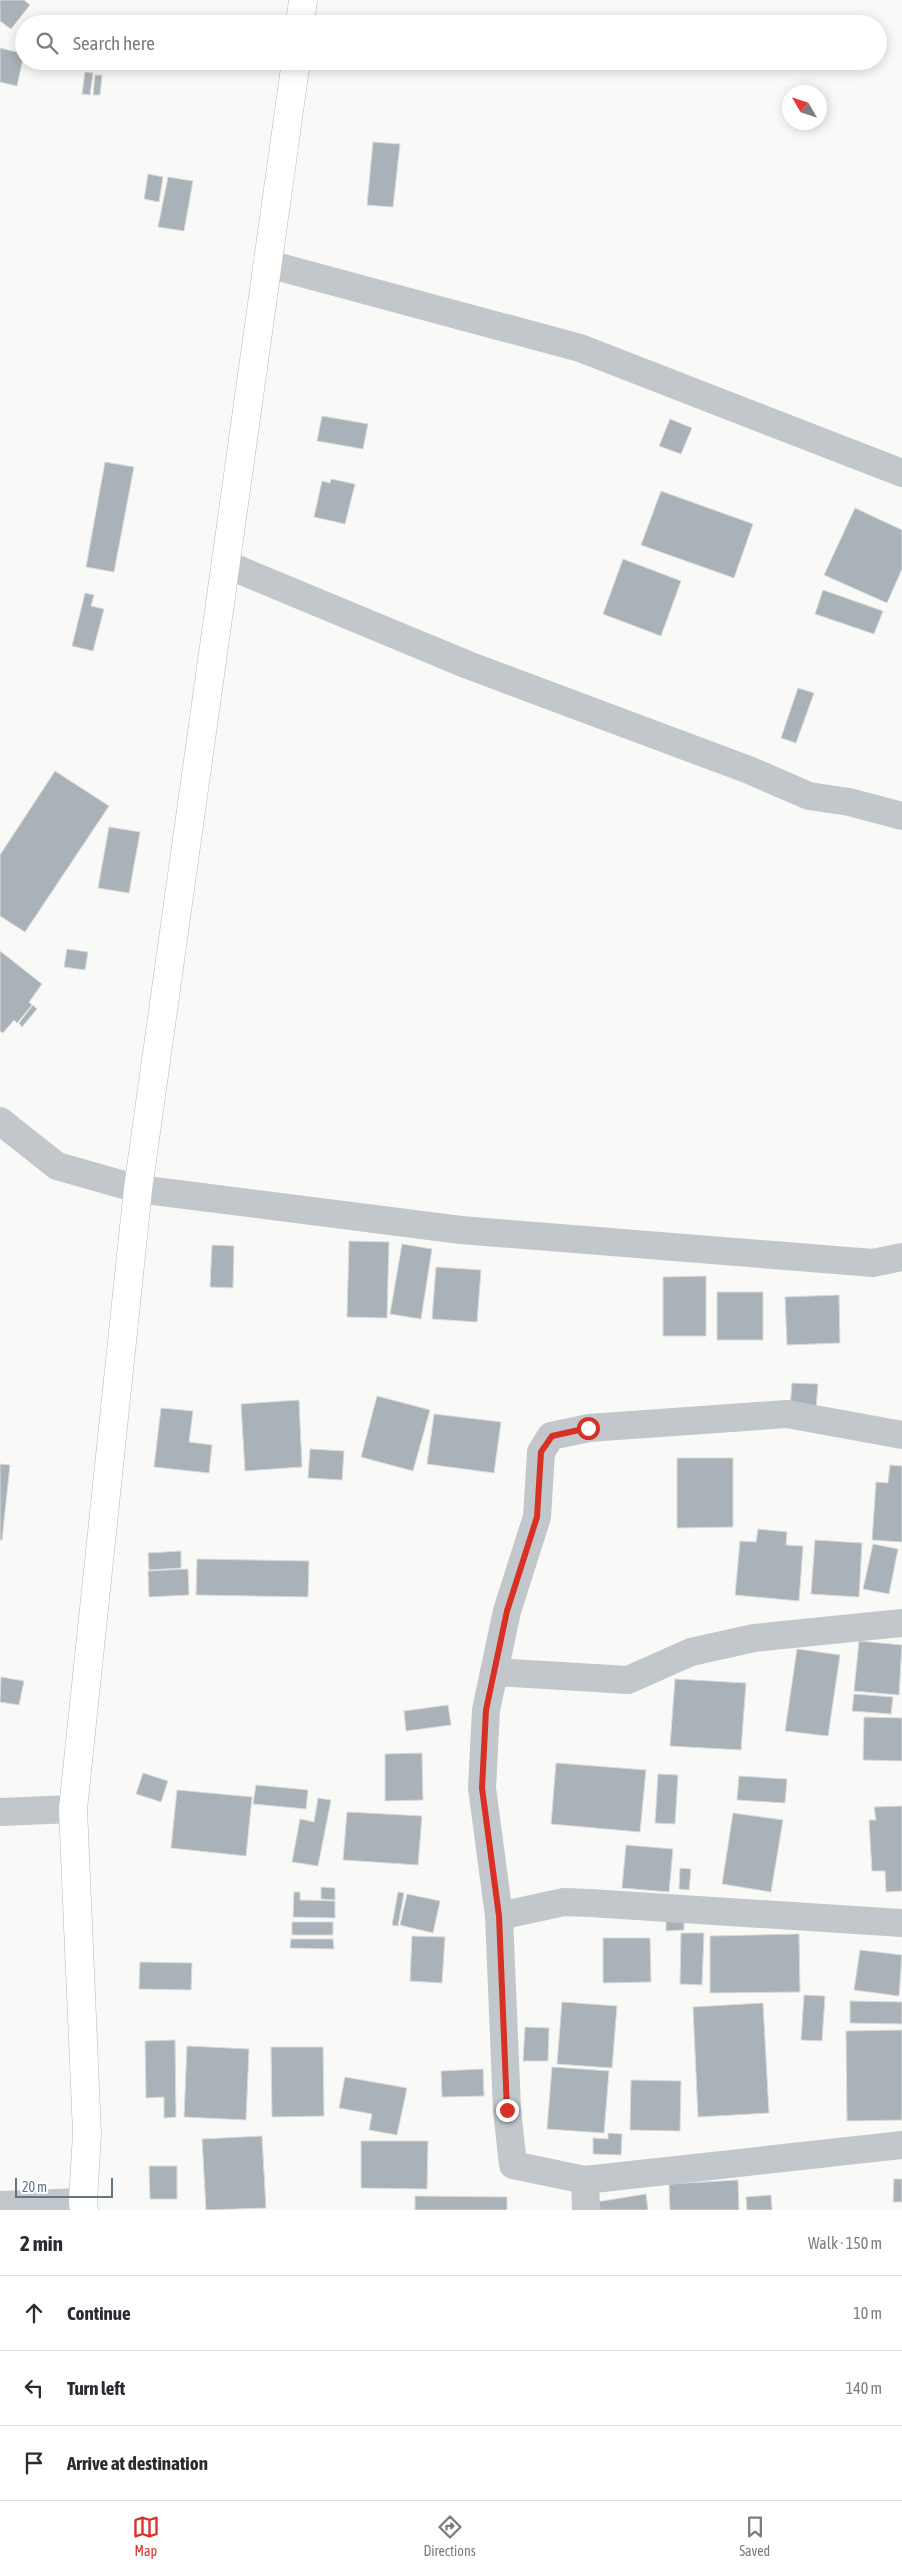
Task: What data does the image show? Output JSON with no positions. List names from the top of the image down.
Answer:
{
  "scale_bar": "20 m",
  "north": "top left",
  "page": {
    "search": "Search here",
    "scale": "20 m",
    "heading": ["2 min", "Walk · 150 m"],
    "list": [
      ["Continue", "10 m"],
      ["Turn left", "140 m"],
      "Arrive at destination"
    ],
    "nav": ["Map", "Directions", "Saved"]
  }
}
